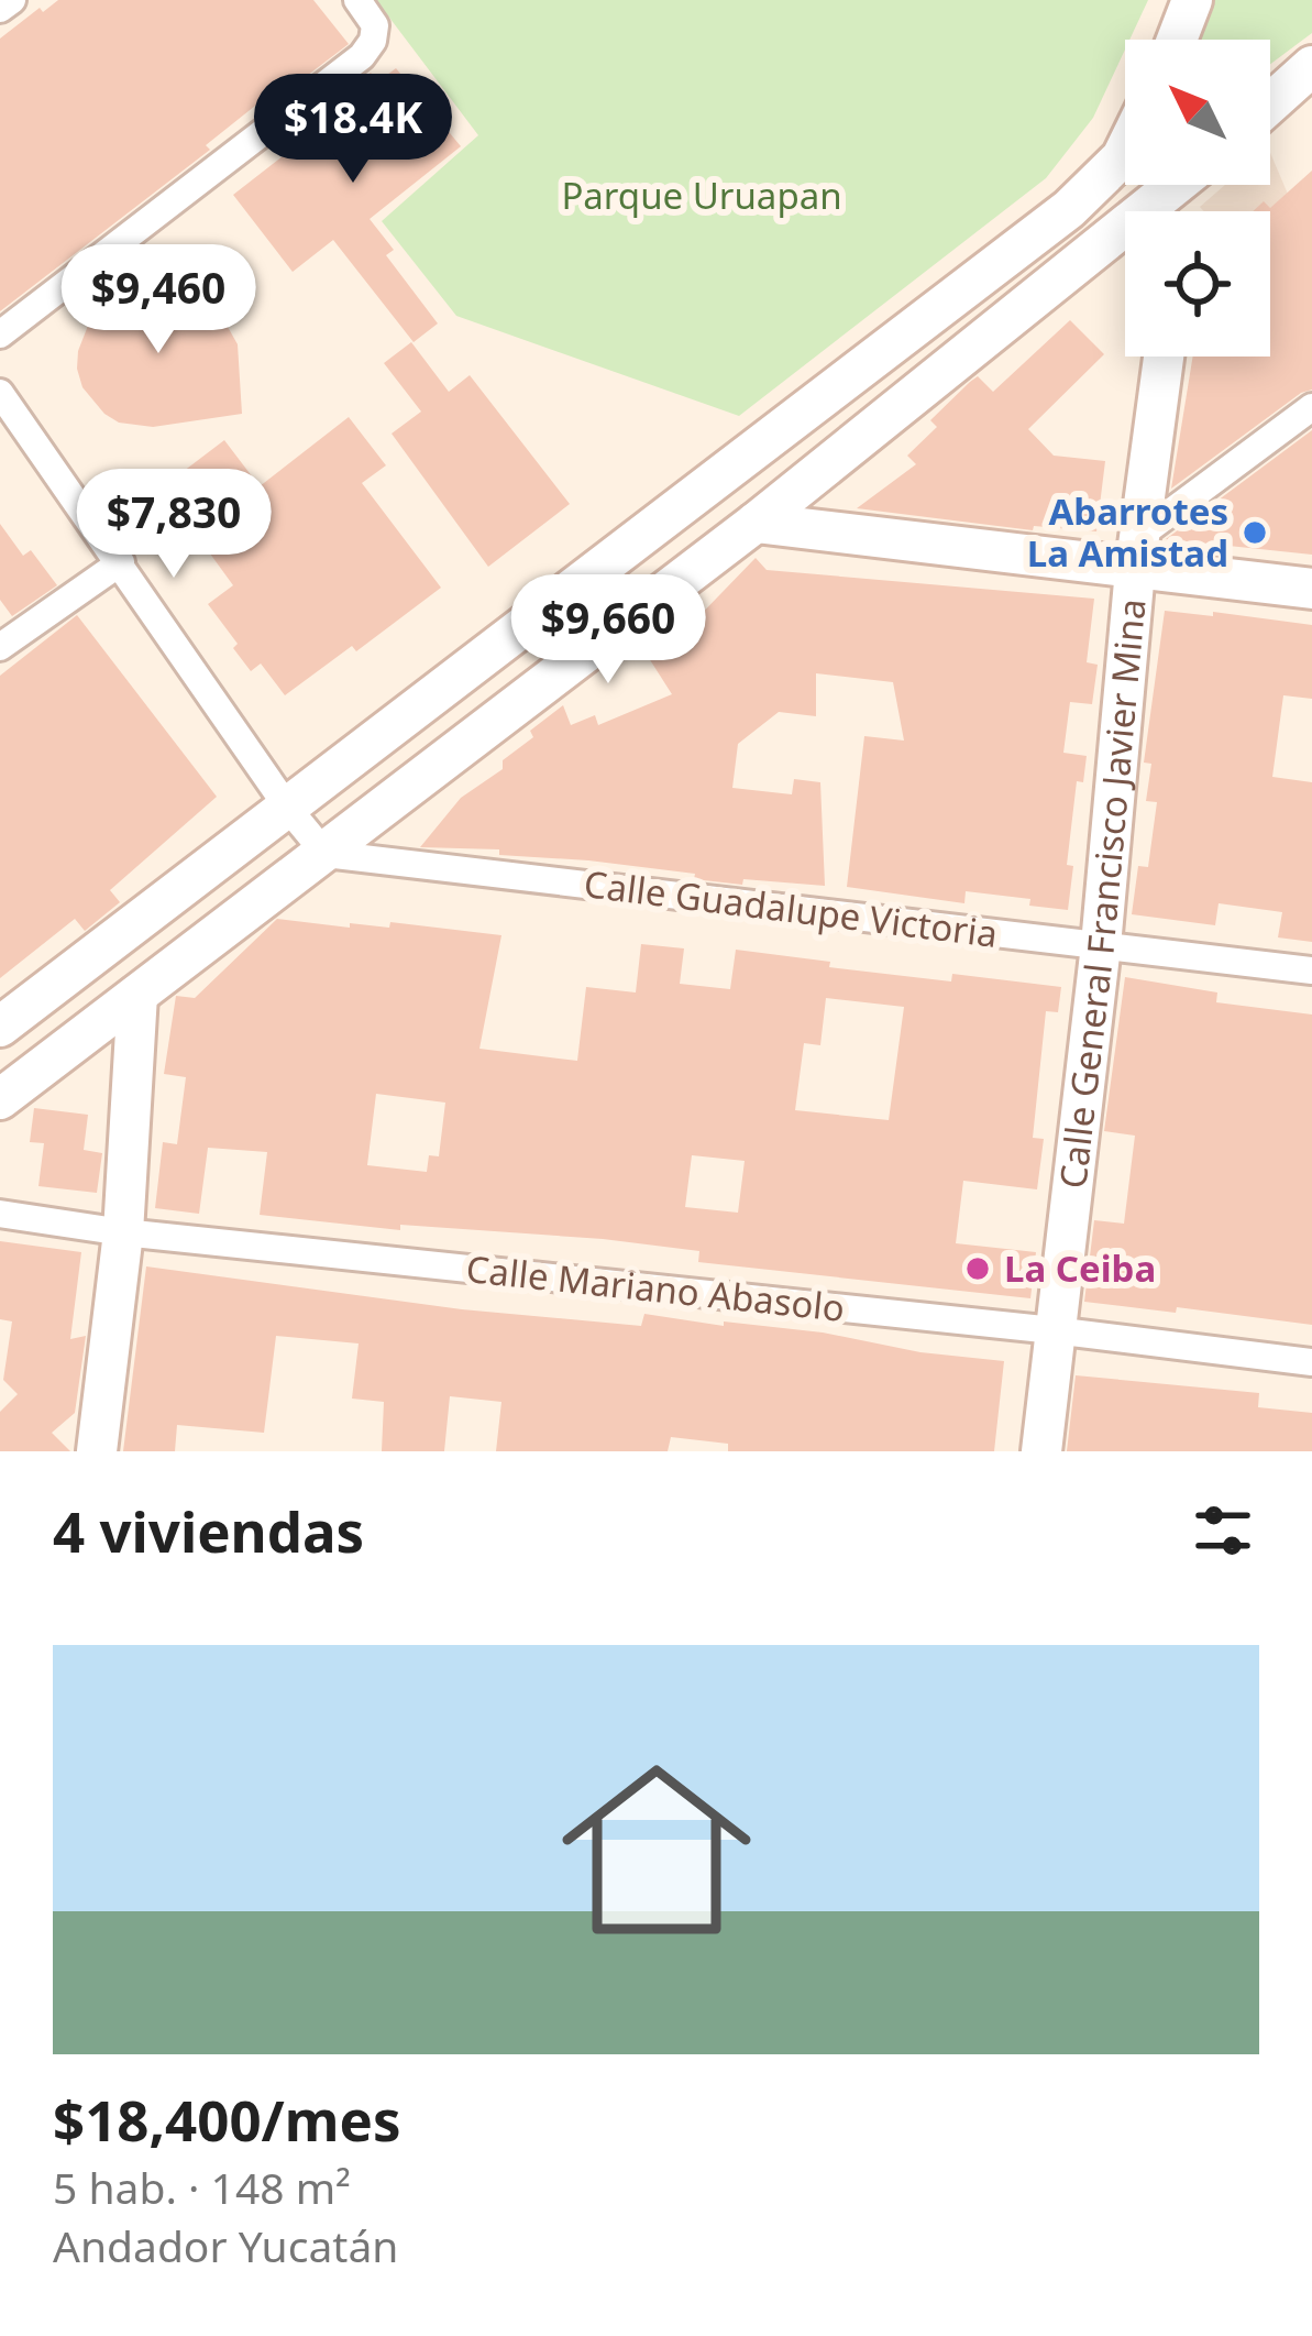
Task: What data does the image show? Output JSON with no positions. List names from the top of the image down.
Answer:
{
  "streets": {
    "street": ["Calle General Francisco Javier Mina", "Calle Guadalupe Victoria", "Calle Mariano Abasolo"]
  },
  "crossings": [
    ["Calle General Francisco Javier Mina", "Calle Guadalupe Victoria"],
    ["Calle General Francisco Javier Mina", "Calle Mariano Abasolo"]
  ],
  "parks": ["Parque Uruapan"],
  "places": ["Abarrotes La Amistad", "La Ceiba"],
  "north": "top left",
  "page": {
    "price": [
      "$18.4K",
      "$9,460",
      "$7,830",
      "$9,660"
    ],
    "heading": "4 viviendas",
    "list": [
      {
        "name": "$18,400/mes",
        "note": "5 hab. · 148 m² · Andador Yucatán"
      }
    ]
  }
}
